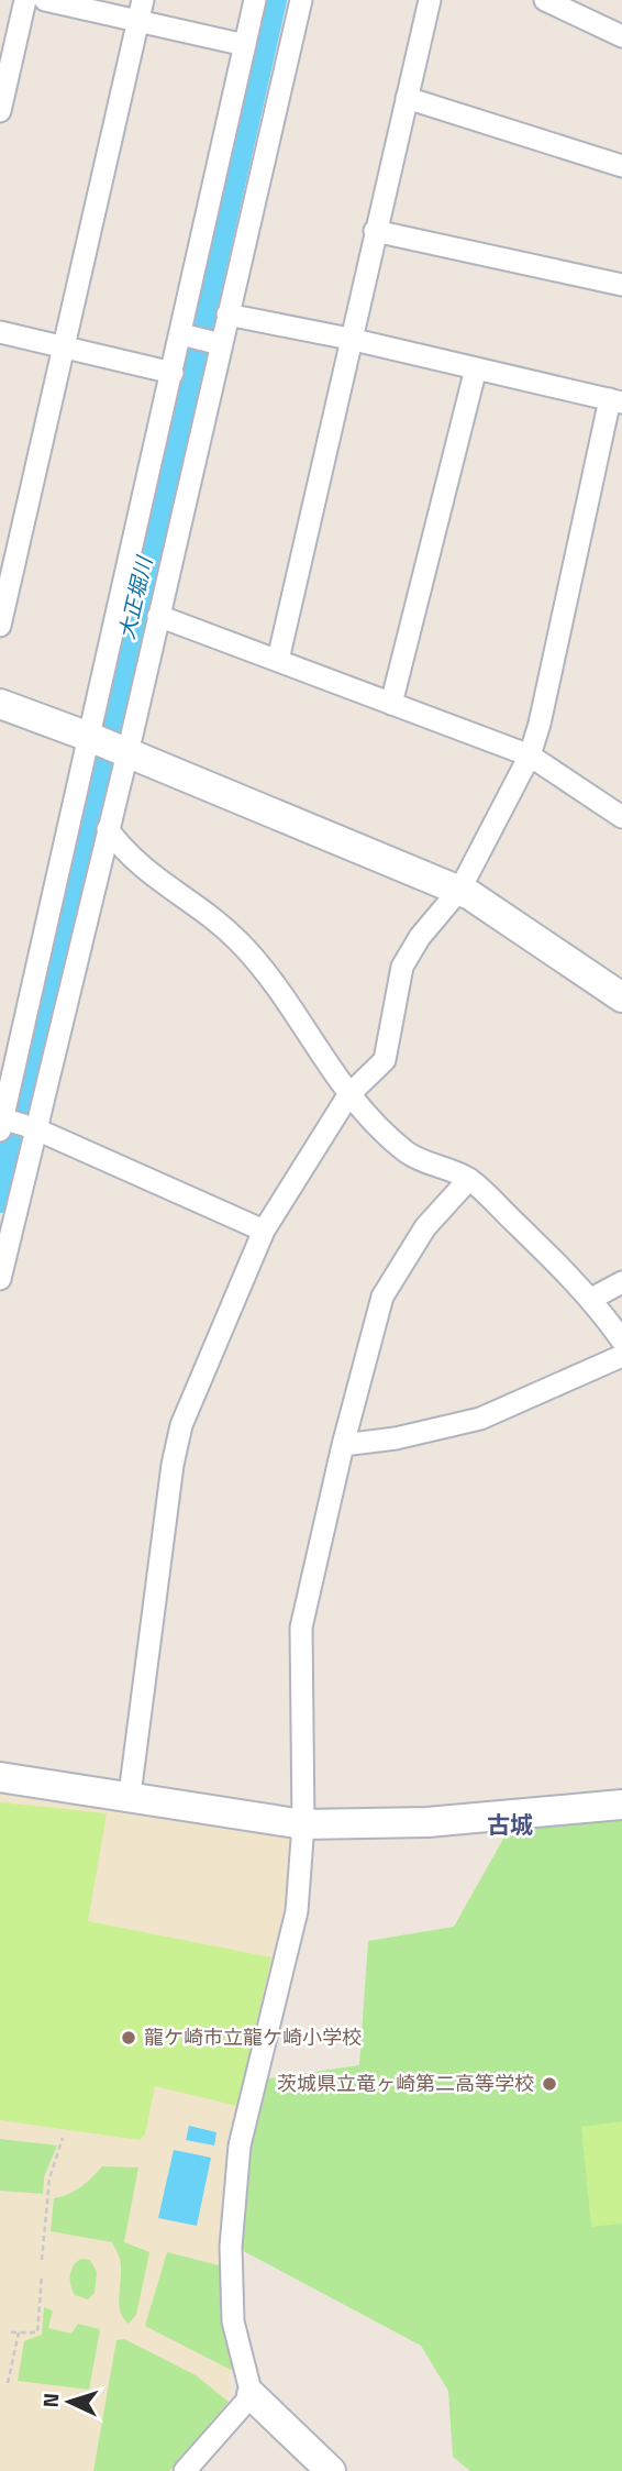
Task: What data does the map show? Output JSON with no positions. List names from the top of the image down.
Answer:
{
  "districts": ["古城"],
  "water": ["大正堀川"],
  "places": ["龍ケ崎市立龍ケ崎小学校", "茨城県立竜ヶ崎第二高等学校"],
  "north": "left"
}
